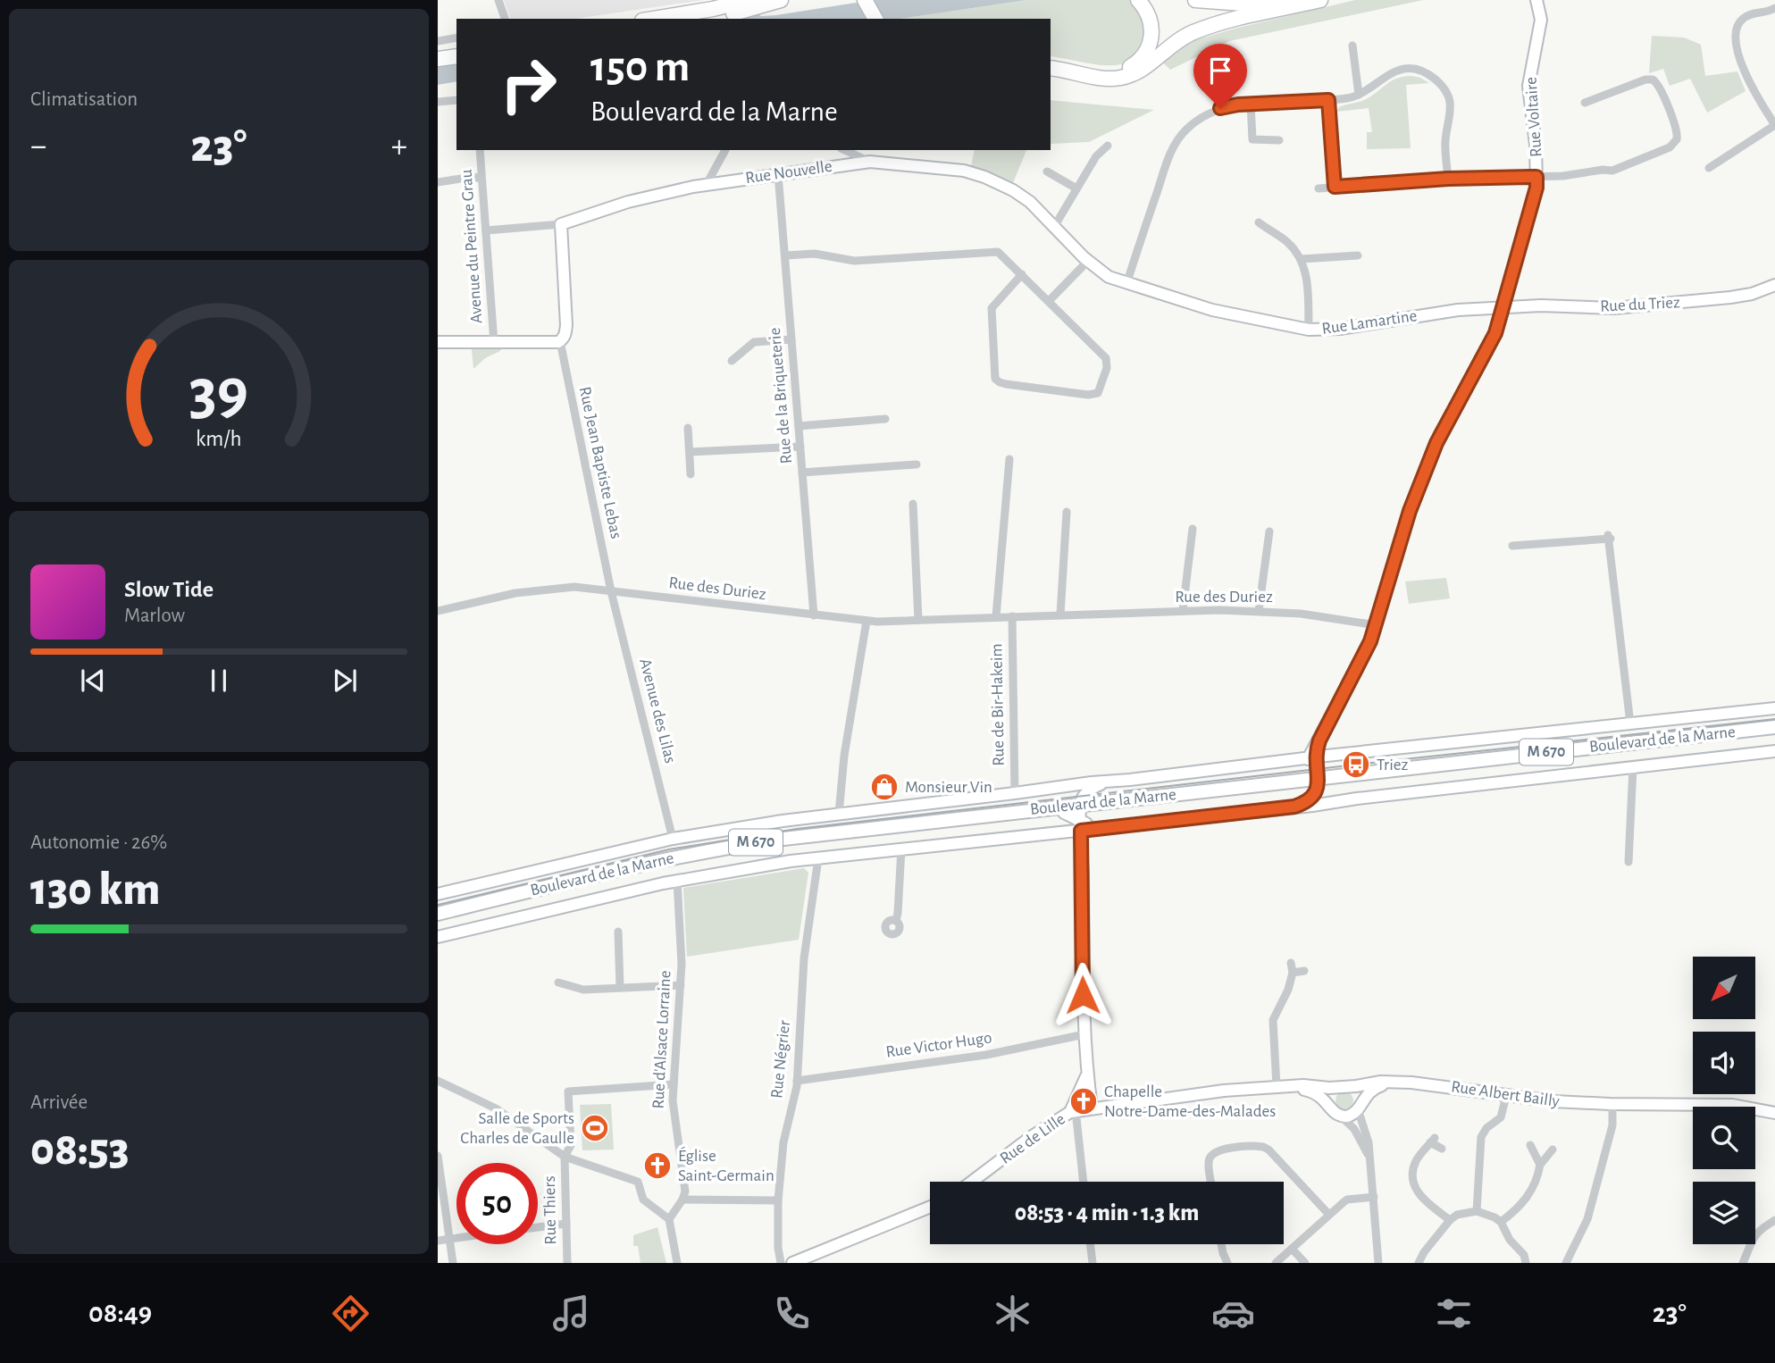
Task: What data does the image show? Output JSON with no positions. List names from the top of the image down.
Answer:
{
  "streets": {
    "main road": ["Boulevard de la Marne", "M 670"],
    "street": [
      "Rue Voltaire",
      "Rue Nouvelle",
      "Avenue du Peintre Grau",
      "Rue du Triez",
      "Rue Lamartine",
      "Rue de la Briqueterie",
      "Rue Jean Baptiste Lebas",
      "Rue des Duriez",
      "Rue de Bir-Hakeim",
      "Avenue des Lilas",
      "Rue d'Alsace Lorraine",
      "Rue Victor Hugo",
      "Rue Négrier",
      "Rue Albert Bailly",
      "Rue de Lille",
      "Rue Thiers"
    ]
  },
  "crossings": [
    ["Rue Voltaire", "Rue du Triez"],
    ["Rue Voltaire", "Rue Lamartine"],
    ["Rue Voltaire", "Rue des Duriez"],
    ["Rue Voltaire", "Boulevard de la Marne"],
    ["Rue Nouvelle", "Rue Lamartine"],
    ["Rue Nouvelle", "Rue de la Briqueterie"],
    ["Rue du Triez", "Rue Lamartine"],
    ["Rue de la Briqueterie", "Rue des Duriez"],
    ["Rue Jean Baptiste Lebas", "Rue des Duriez"],
    ["Rue Jean Baptiste Lebas", "Avenue des Lilas"],
    ["Rue des Duriez", "Rue de Bir-Hakeim"],
    ["Rue des Duriez", "Avenue des Lilas"],
    ["Rue de Bir-Hakeim", "Boulevard de la Marne"],
    ["Avenue des Lilas", "Boulevard de la Marne"],
    ["Boulevard de la Marne", "Rue d'Alsace Lorraine"],
    ["Boulevard de la Marne", "Rue Négrier"],
    ["Rue d'Alsace Lorraine", "Rue Thiers"],
    ["Rue Victor Hugo", "Rue Négrier"],
    ["Rue Albert Bailly", "Rue de Lille"]
  ],
  "places": {
    "bus stop": ["Triez"],
    "shop": ["Monsieur Vin"],
    "church": ["Chapelle Notre-Dame-des-Malades", "Église Saint-Germain"],
    "sports": ["Salle de Sports Charles de Gaulle"]
  },
  "north": "bottom left",
  "page": {
    "tile": [
      "Climatisation",
      ["Autonomie · 26%", "130 km"],
      ["Arrivée", "08:53"]
    ],
    "turn": ["150 m", "Boulevard de la Marne"],
    "heat": ["−", "23°", "+"],
    "song": ["Slow Tide", "Marlow"],
    "limit": "50",
    "trip": "08:53 · 4 min · 1.3 km",
    "tabs": ["08:49", "23°"],
    "gauge": ["39", "km/h"]
  }
}
